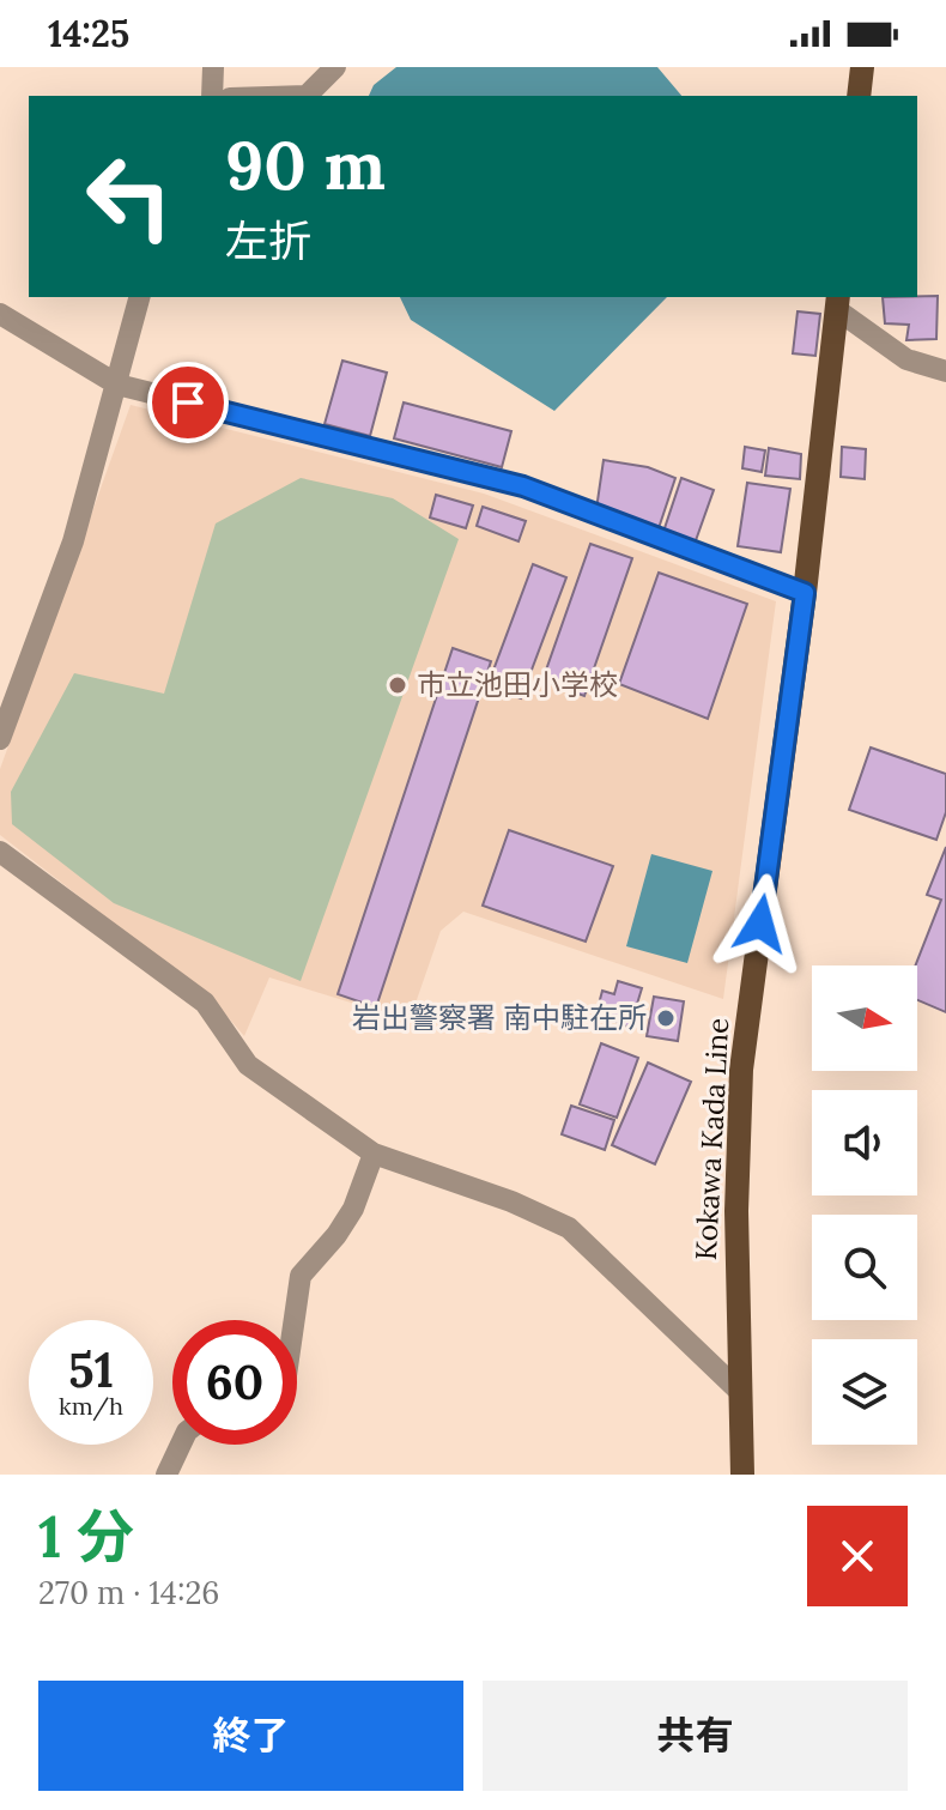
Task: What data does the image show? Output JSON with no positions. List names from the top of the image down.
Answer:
{
  "streets": {
    "main road": ["Kokawa Kada Line"]
  },
  "places": ["市立池田小学校", "岩出警察署 南中駐在所"],
  "north": "right",
  "page": {
    "status": "14:25",
    "turn": ["90 m", "左折"],
    "speed": "51 km/h",
    "limit": "60",
    "heading": ["1 分", "270 m · 14:26"],
    "buttons": ["終了", "共有"]
  }
}
